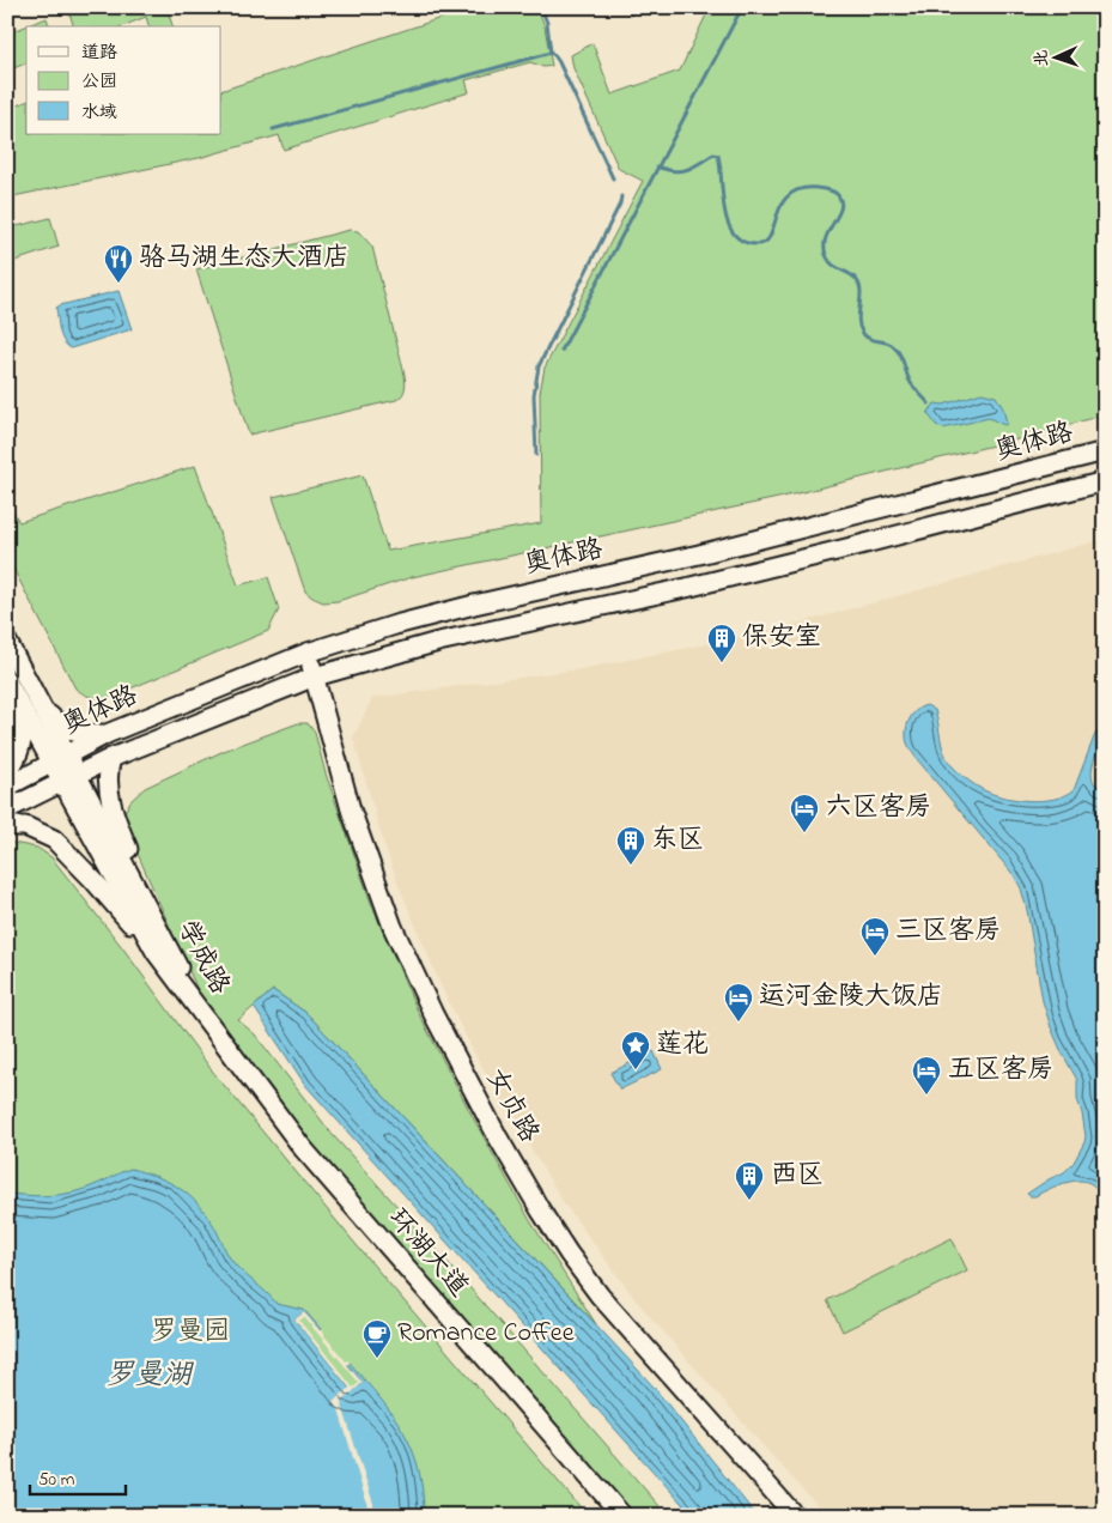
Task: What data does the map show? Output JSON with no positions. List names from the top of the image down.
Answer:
{
  "streets": {
    "main road": [
      "奥体路",
      "学成路",
      "女贞路",
      "环湖大道"
    ]
  },
  "crossings": [
    ["奥体路", "学成路"],
    ["奥体路", "女贞路"],
    ["学成路", "环湖大道"]
  ],
  "water": ["罗曼湖"],
  "parks": ["罗曼园"],
  "places": {
    "restaurant": ["骆马湖生态大酒店"],
    "building": ["保安室", "东区", "西区"],
    "hotel": [
      "六区客房",
      "三区客房",
      "运河金陵大饭店",
      "五区客房"
    ],
    "place": ["莲花"],
    "cafe": ["Romance Coffee"]
  },
  "legend": ["道路", "公园", "水域"],
  "scale_bar": "50 m",
  "north": "left"
}
